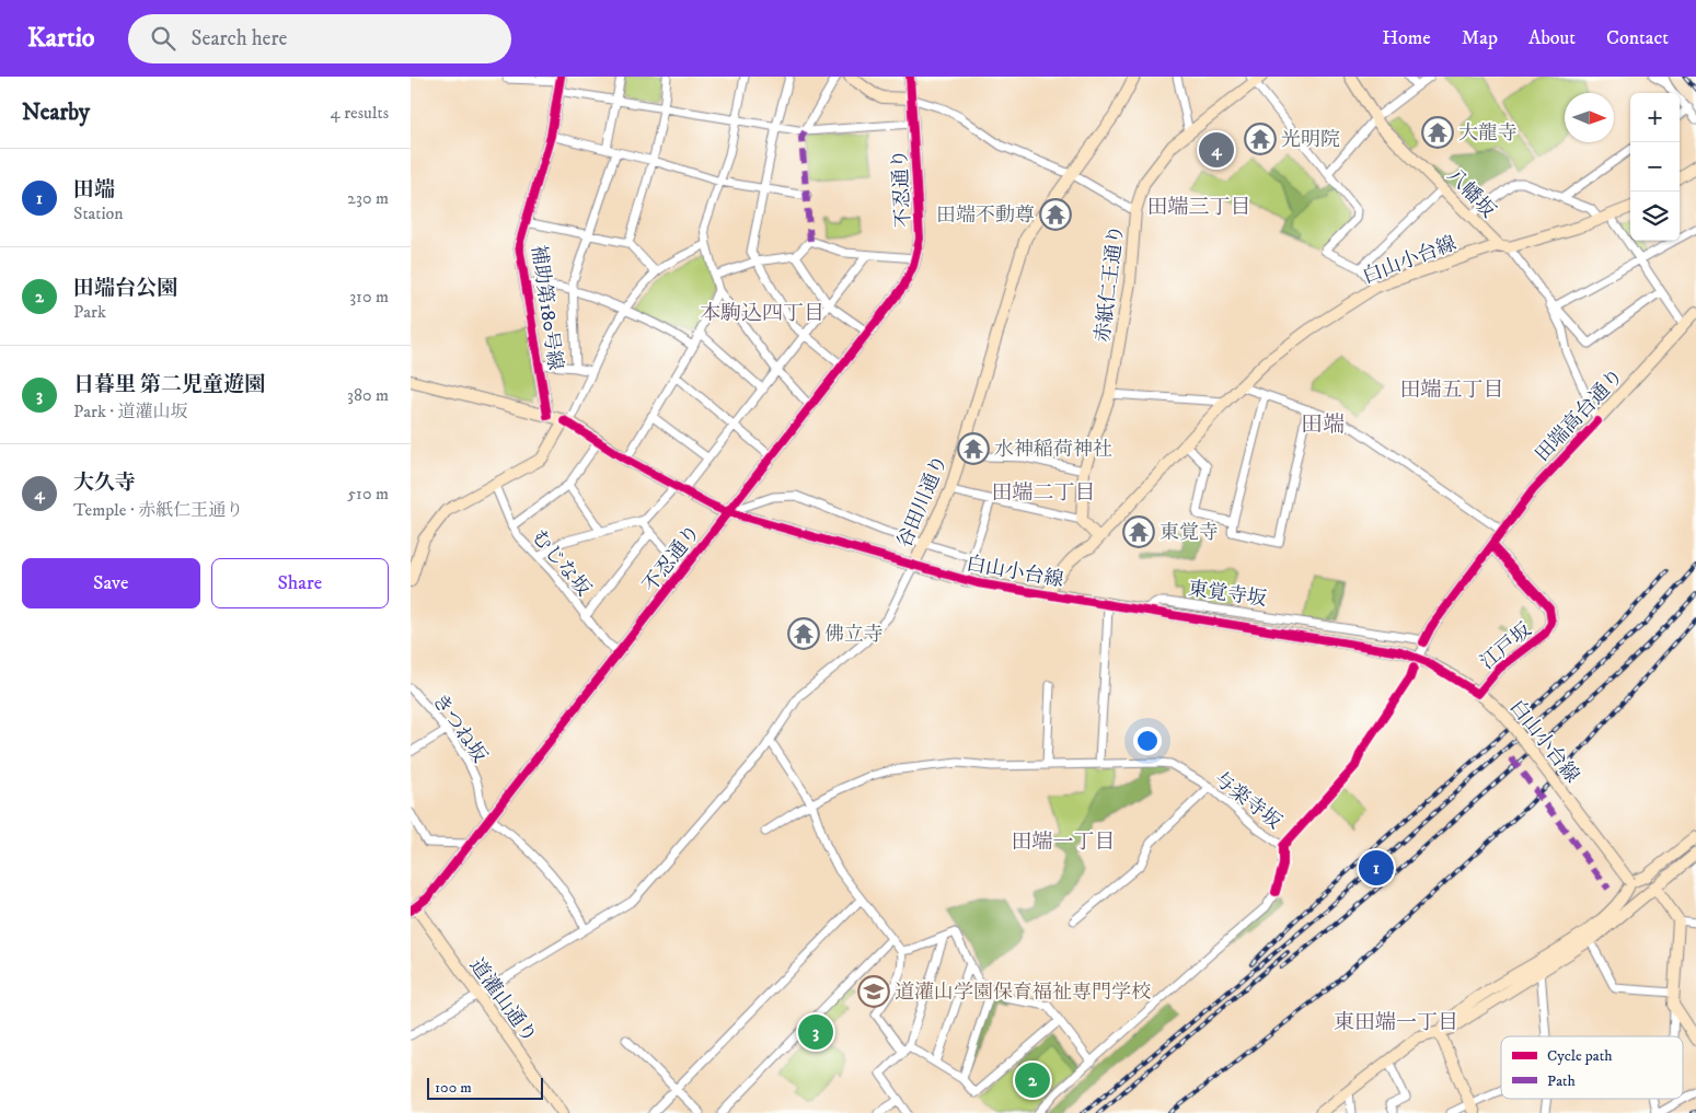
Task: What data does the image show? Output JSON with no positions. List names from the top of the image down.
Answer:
{
  "streets": {
    "main road": [
      "不忍通り",
      "八幡坂",
      "白山小台線",
      "赤紙仁王通り",
      "補助第180号線",
      "田端高台通り",
      "谷田川通り",
      "江戸坂",
      "道灌山通り"
    ],
    "street": [
      "むじな坂",
      "東覚寺坂",
      "きつね坂",
      "与楽寺坂"
    ]
  },
  "crossings": [
    ["不忍通り", "白山小台線"],
    ["不忍通り", "むじな坂"],
    ["不忍通り", "きつね坂"],
    ["不忍通り", "道灌山通り"],
    ["八幡坂", "白山小台線"],
    ["白山小台線", "補助第180号線"],
    ["白山小台線", "谷田川通り"],
    ["白山小台線", "東覚寺坂"],
    ["白山小台線", "江戸坂"],
    ["田端高台通り", "東覚寺坂"],
    ["田端高台通り", "江戸坂"],
    ["谷田川通り", "道灌山通り"]
  ],
  "districts": [
    "田端三丁目",
    "本駒込四丁目",
    "田端五丁目",
    "田端",
    "田端二丁目",
    "田端一丁目",
    "東田端一丁目"
  ],
  "places": {
    "temple": [
      "大龍寺",
      "光明院",
      "田端不動尊",
      "水神稲荷神社",
      "東覚寺",
      "佛立寺"
    ],
    "school or university": ["道灌山学園保育福祉専門学校"]
  },
  "legend": ["Cycle path", "Path"],
  "scale_bar": "100 m",
  "north": "right",
  "page": {
    "header": "Kartio",
    "search": "Search here",
    "nav": [
      "Home",
      "Map",
      "About",
      "Contact"
    ],
    "heading": ["Nearby", "4 results"],
    "map_buttons": ["+", "−"],
    "pins": [
      "4",
      "1",
      "3",
      "2"
    ],
    "list": [
      {
        "mark": "1",
        "name": "田端",
        "note": "Station",
        "value": "230 m"
      },
      {
        "mark": "2",
        "name": "田端台公園",
        "note": "Park",
        "value": "310 m"
      },
      {
        "mark": "3",
        "name": "日暮里 第二児童遊園",
        "note": "Park · 道灌山坂",
        "value": "380 m"
      },
      {
        "mark": "4",
        "name": "大久寺",
        "note": "Temple · 赤紙仁王通り",
        "value": "510 m"
      }
    ],
    "buttons": ["Save", "Share"],
    "scale": "100 m"
  }
}
